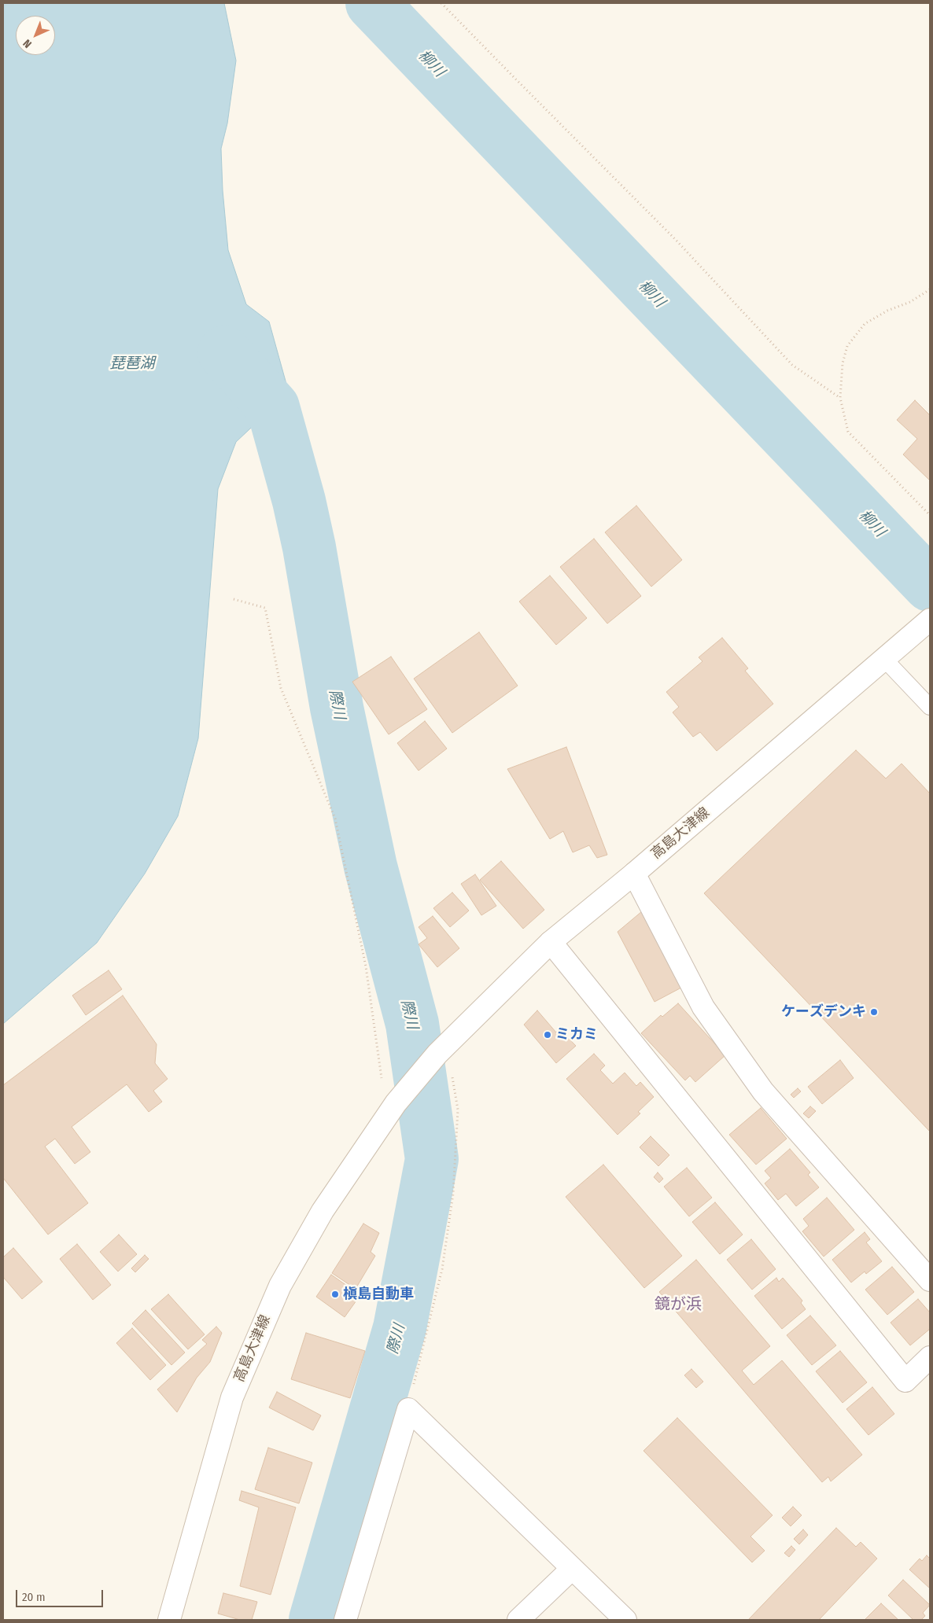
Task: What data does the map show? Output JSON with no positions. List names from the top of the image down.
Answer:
{
  "streets": {
    "street": ["高島大津線"]
  },
  "districts": ["鏡が浜"],
  "water": ["柳川", "琵琶湖", "際川"],
  "places": ["ケーズデンキ", "ミカミ", "槇島自動車"],
  "scale_bar": "20 m",
  "north": "bottom left"
}
